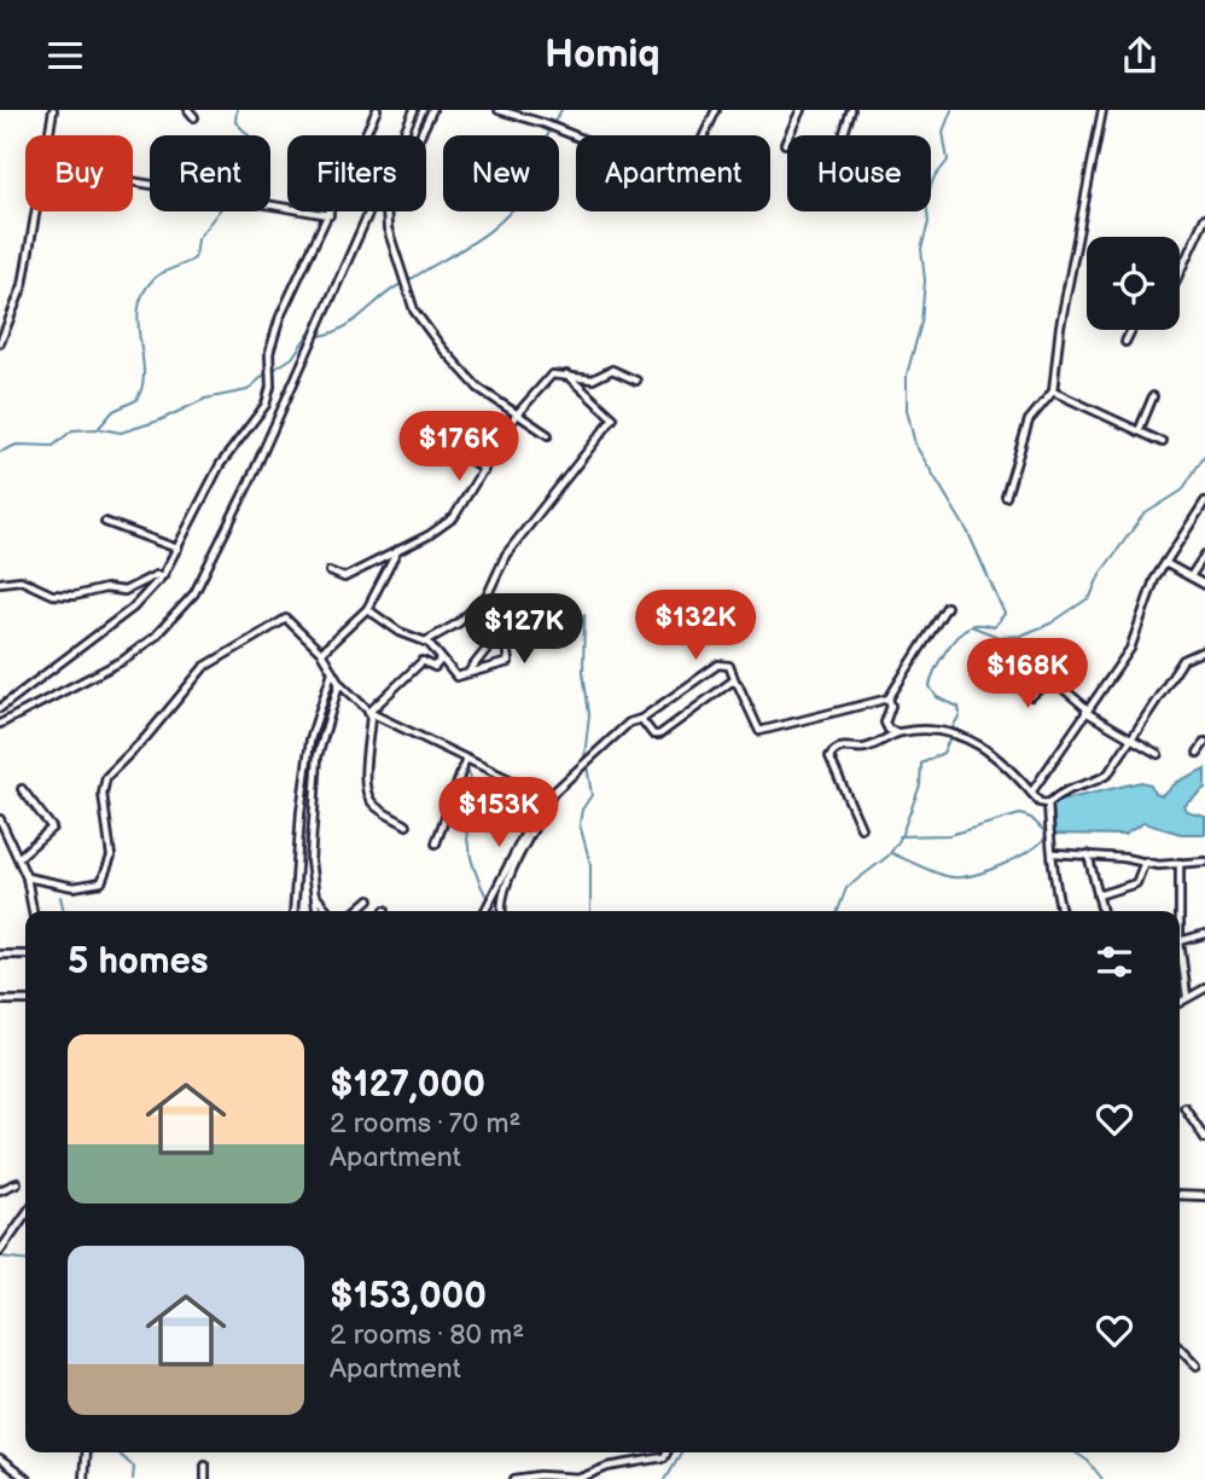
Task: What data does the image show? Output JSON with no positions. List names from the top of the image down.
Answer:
{
  "page": {
    "header": "Homiq",
    "chip": [
      "Buy",
      "Rent",
      "Filters",
      "New",
      "Apartment",
      "House"
    ],
    "price": [
      "$176K",
      "$132K",
      "$127K",
      "$168K",
      "$153K"
    ],
    "heading": "5 homes",
    "list": [
      {
        "name": "$127,000",
        "note": "2 rooms · 70 m² · Apartment"
      },
      {
        "name": "$153,000",
        "note": "2 rooms · 80 m² · Apartment"
      }
    ]
  }
}
